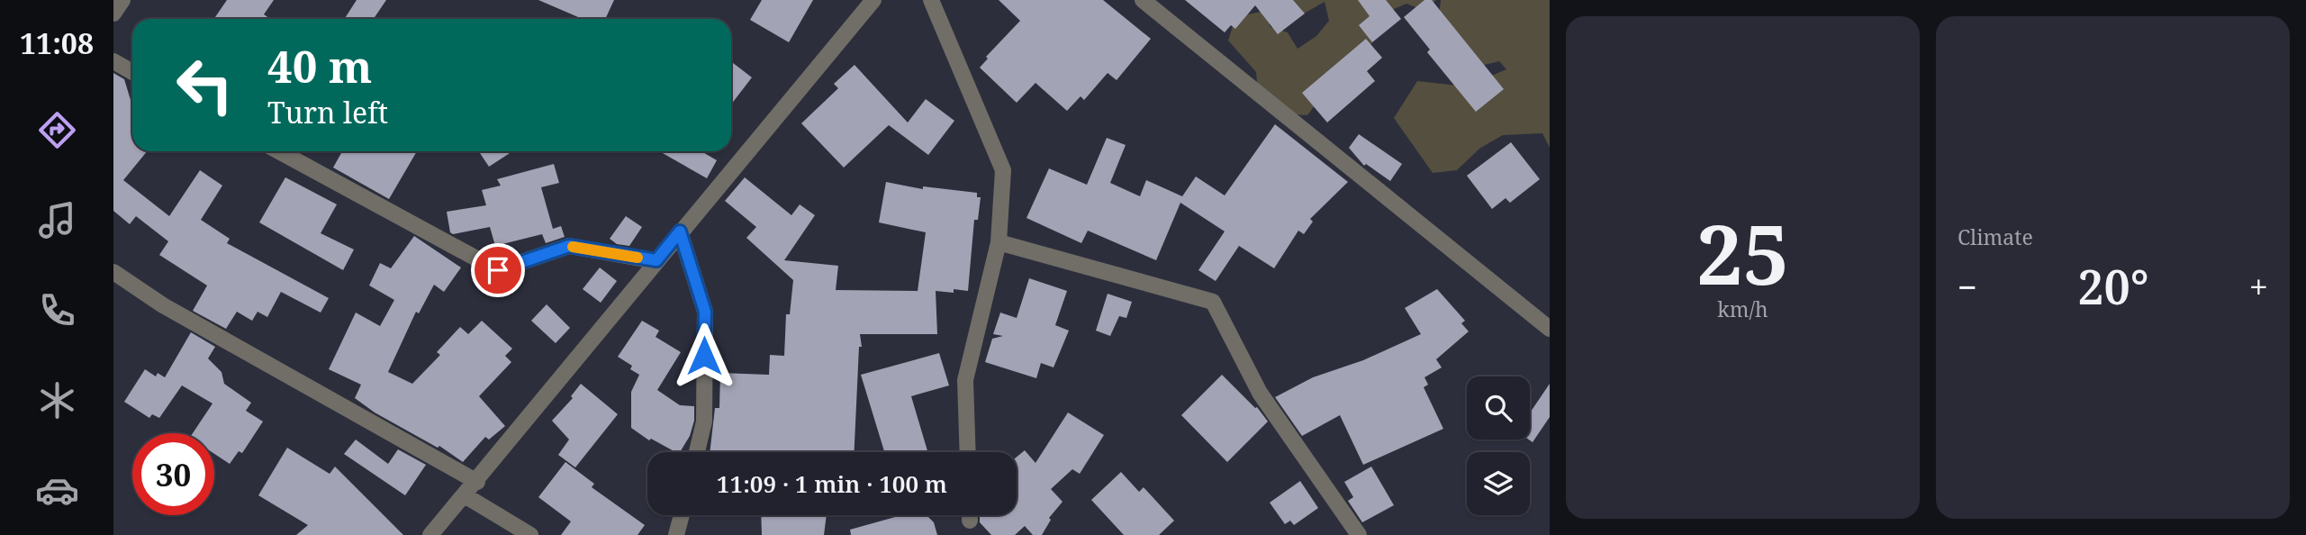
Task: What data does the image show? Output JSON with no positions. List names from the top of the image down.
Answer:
{
  "page": {
    "tabs": "11:08",
    "tile": [
      ["25", "km/h"],
      "Climate"
    ],
    "turn": ["40 m", "Turn left"],
    "heat": ["−", "20°", "+"],
    "limit": "30",
    "trip": "11:09 · 1 min · 100 m"
  }
}
